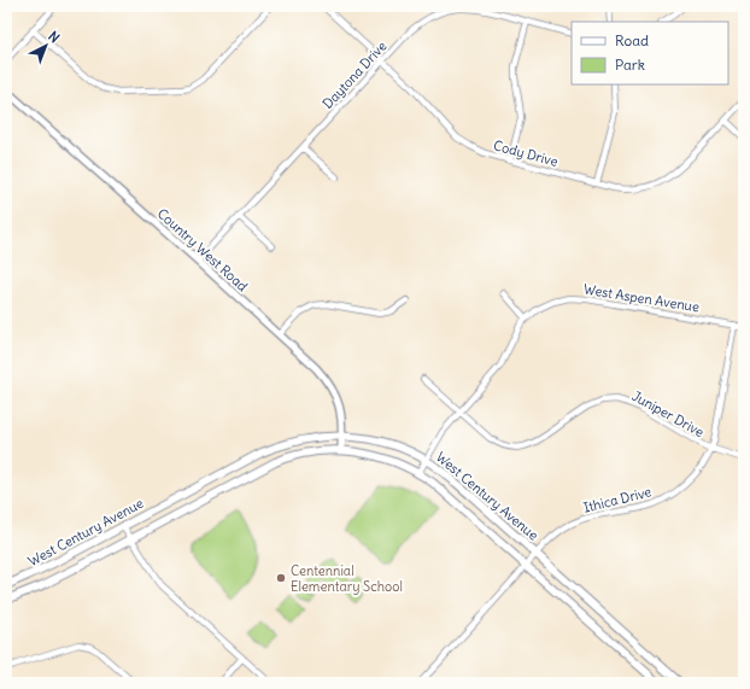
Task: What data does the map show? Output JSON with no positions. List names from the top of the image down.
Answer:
{
  "streets": {
    "main road": ["West Century Avenue"],
    "street": [
      "Daytona Drive",
      "Cody Drive",
      "Country West Road",
      "West Aspen Avenue",
      "Juniper Drive",
      "Ithica Drive"
    ]
  },
  "crossings": [
    ["Daytona Drive", "Cody Drive"],
    ["Daytona Drive", "Country West Road"],
    ["Country West Road", "West Century Avenue"],
    ["West Aspen Avenue", "Juniper Drive"],
    ["West Aspen Avenue", "West Century Avenue"],
    ["West Aspen Avenue", "Ithica Drive"],
    ["Juniper Drive", "Ithica Drive"],
    ["West Century Avenue", "Ithica Drive"]
  ],
  "places": ["Centennial Elementary School"],
  "legend": ["Road", "Park"],
  "north": "top right"
}
